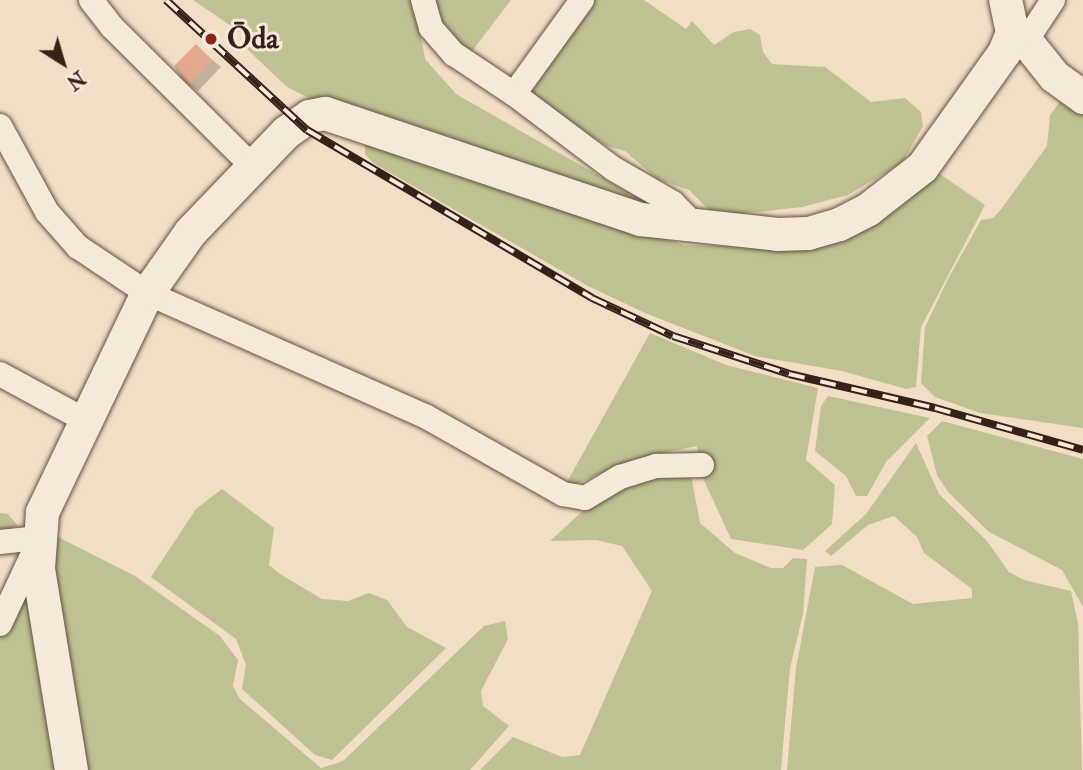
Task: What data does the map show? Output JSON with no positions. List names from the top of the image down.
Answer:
{
  "places": ["Ōda"],
  "north": "bottom right"
}
